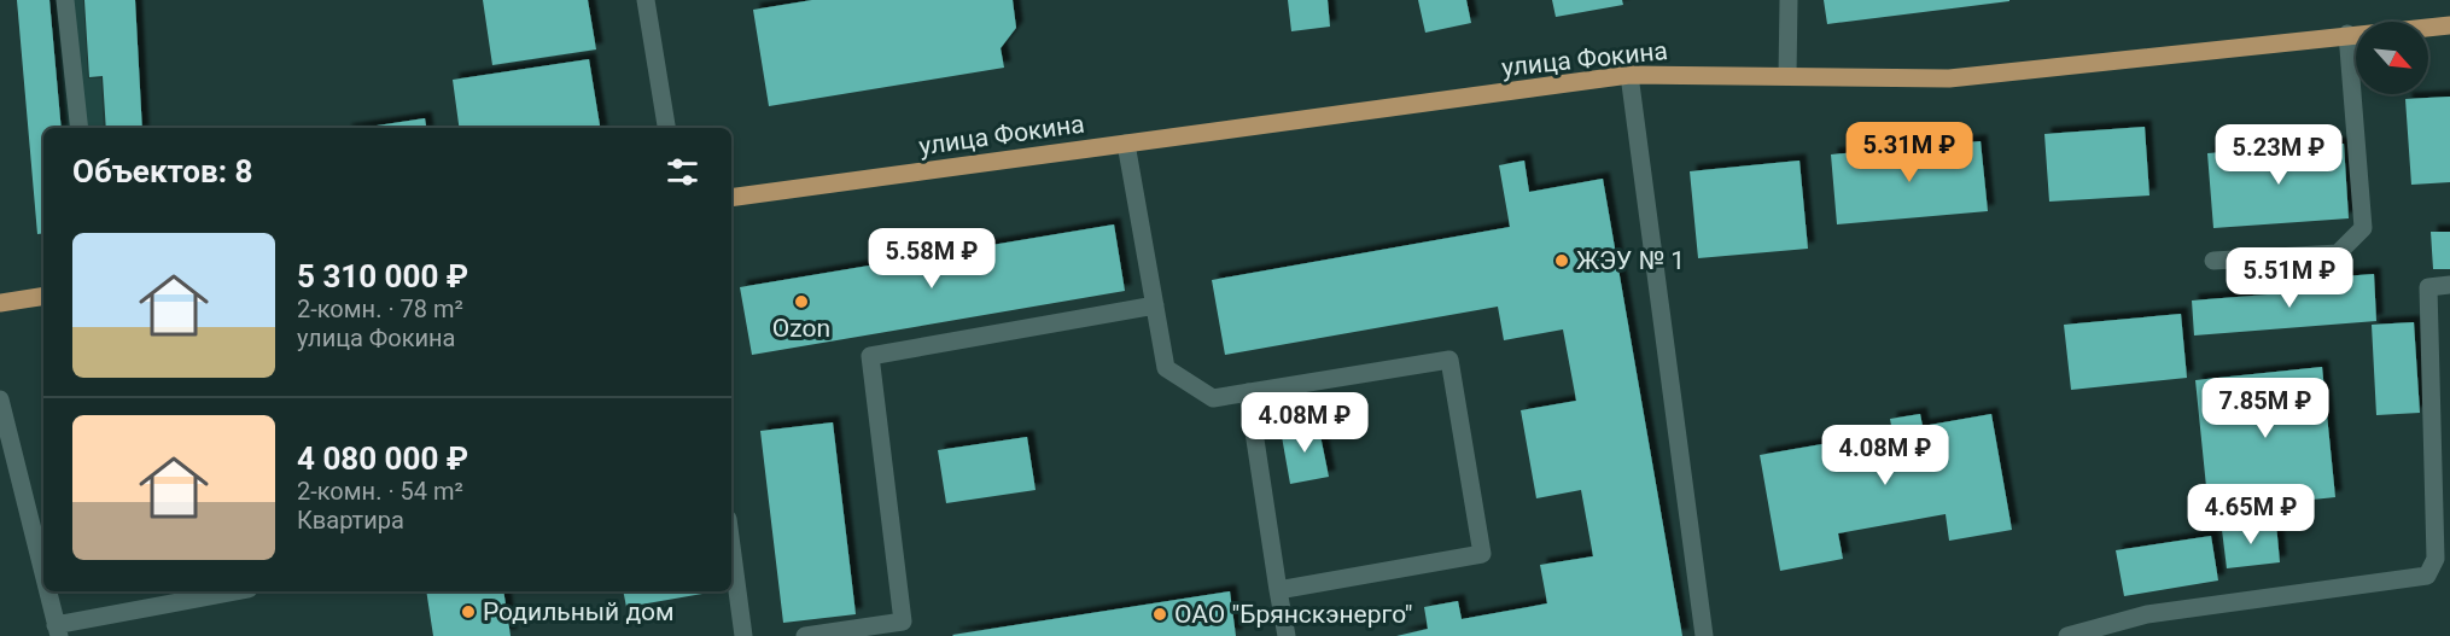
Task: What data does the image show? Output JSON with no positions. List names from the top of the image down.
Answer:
{
  "streets": {
    "main road": ["улица Фокина"]
  },
  "places": [
    "ЖЭУ № 1",
    "Ozon",
    "Родильный дом",
    "ОАО \"Брянскэнерго\""
  ],
  "north": "bottom right",
  "page": {
    "price": [
      "5.31M ₽",
      "5.23M ₽",
      "5.58M ₽",
      "5.51M ₽",
      "7.85M ₽",
      "4.08M ₽",
      "4.08M ₽",
      "4.65M ₽"
    ],
    "heading": "Объектов: 8",
    "list": [
      {
        "name": "5 310 000 ₽",
        "note": "2-комн. · 78 m² · улица Фокина"
      },
      {
        "name": "4 080 000 ₽",
        "note": "2-комн. · 54 m² · Квартира"
      }
    ]
  }
}
